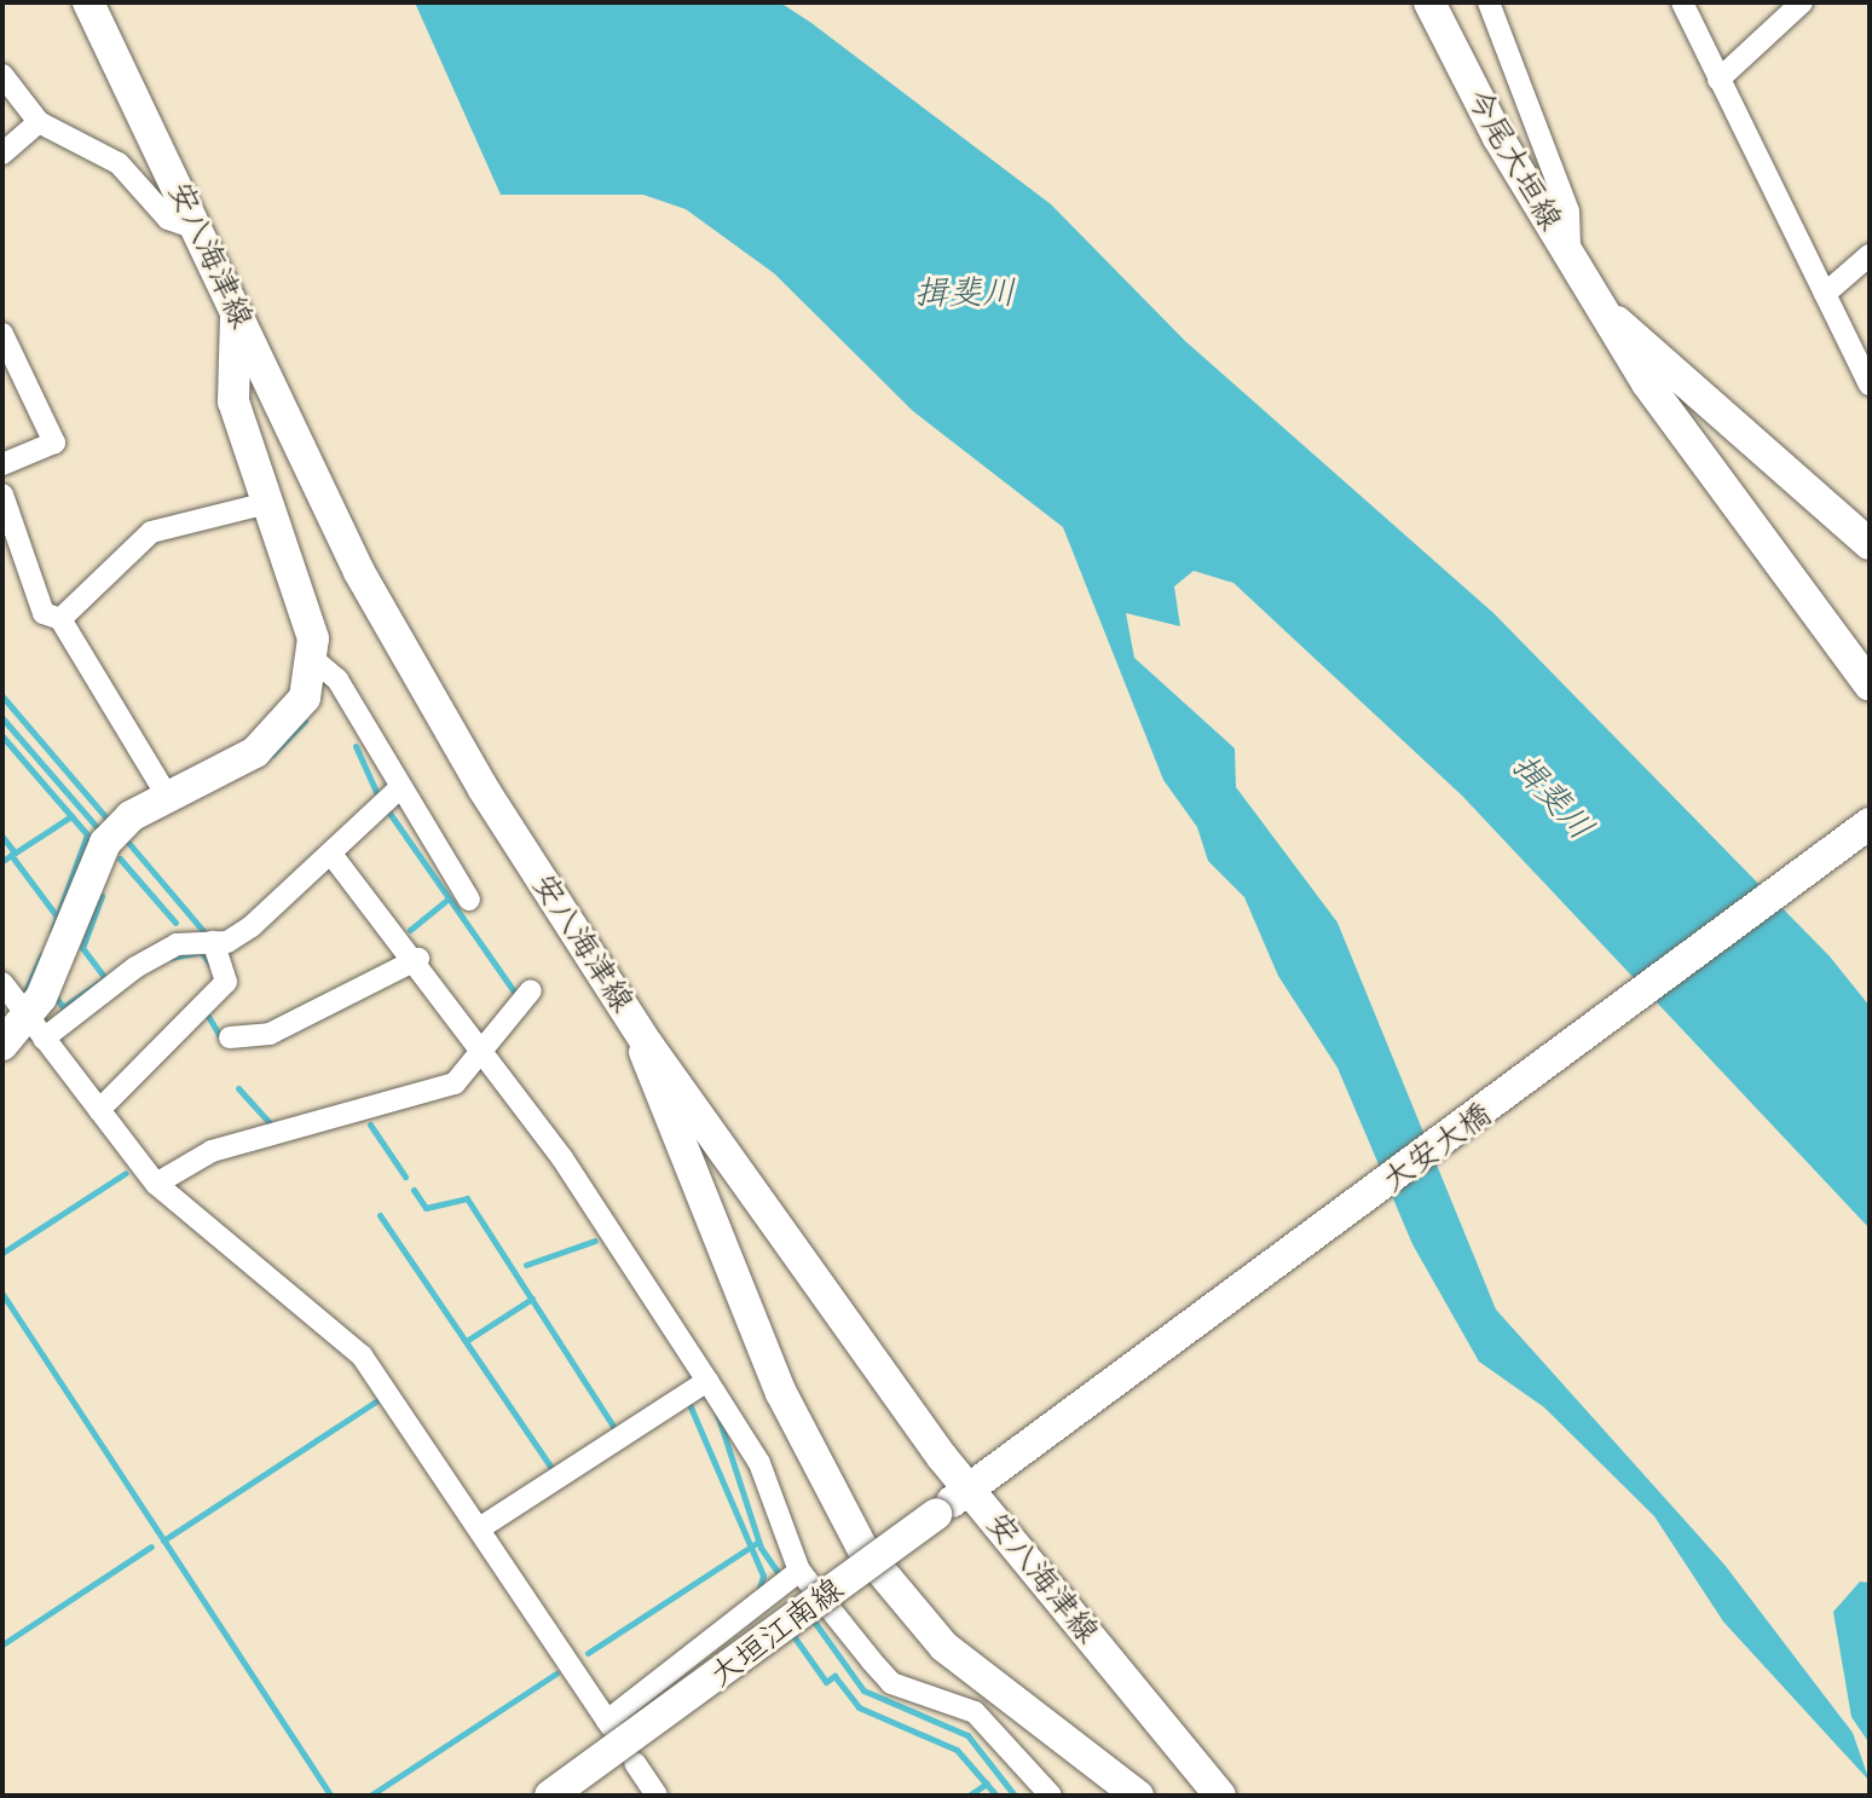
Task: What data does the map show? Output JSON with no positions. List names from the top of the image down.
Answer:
{
  "streets": {
    "main road": [
      "今尾大垣線",
      "安八海津線",
      "大安大橋",
      "大垣江南線"
    ]
  },
  "crossings": [
    ["安八海津線", "大垣江南線"],
    ["大安大橋", "大垣江南線"]
  ],
  "water": ["揖斐川"]
}
